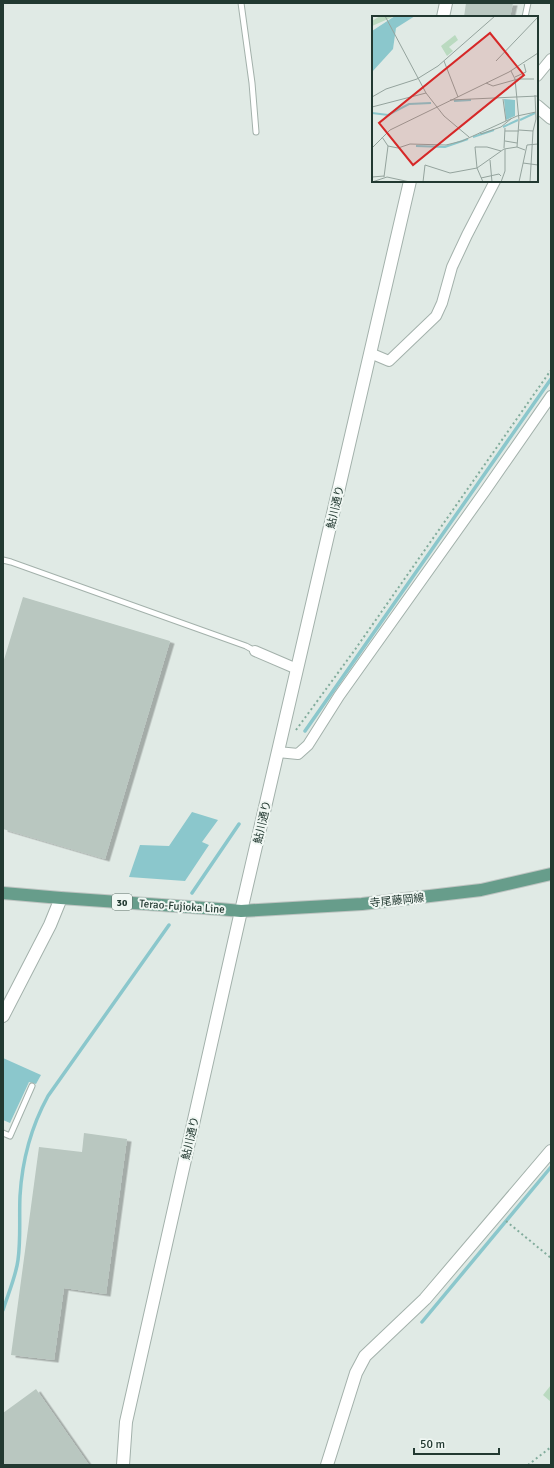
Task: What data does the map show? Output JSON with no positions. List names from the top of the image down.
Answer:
{
  "streets": {
    "main road": ["寺尾藤岡線", "30", "Terao-Fujioka Line"],
    "street": ["鮎川通り"]
  },
  "crossings": [
    ["鮎川通り", "寺尾藤岡線"],
    ["鮎川通り", "Terao-Fujioka Line"],
    ["寺尾藤岡線", "Terao-Fujioka Line"]
  ],
  "scale_bar": "50 m"
}
